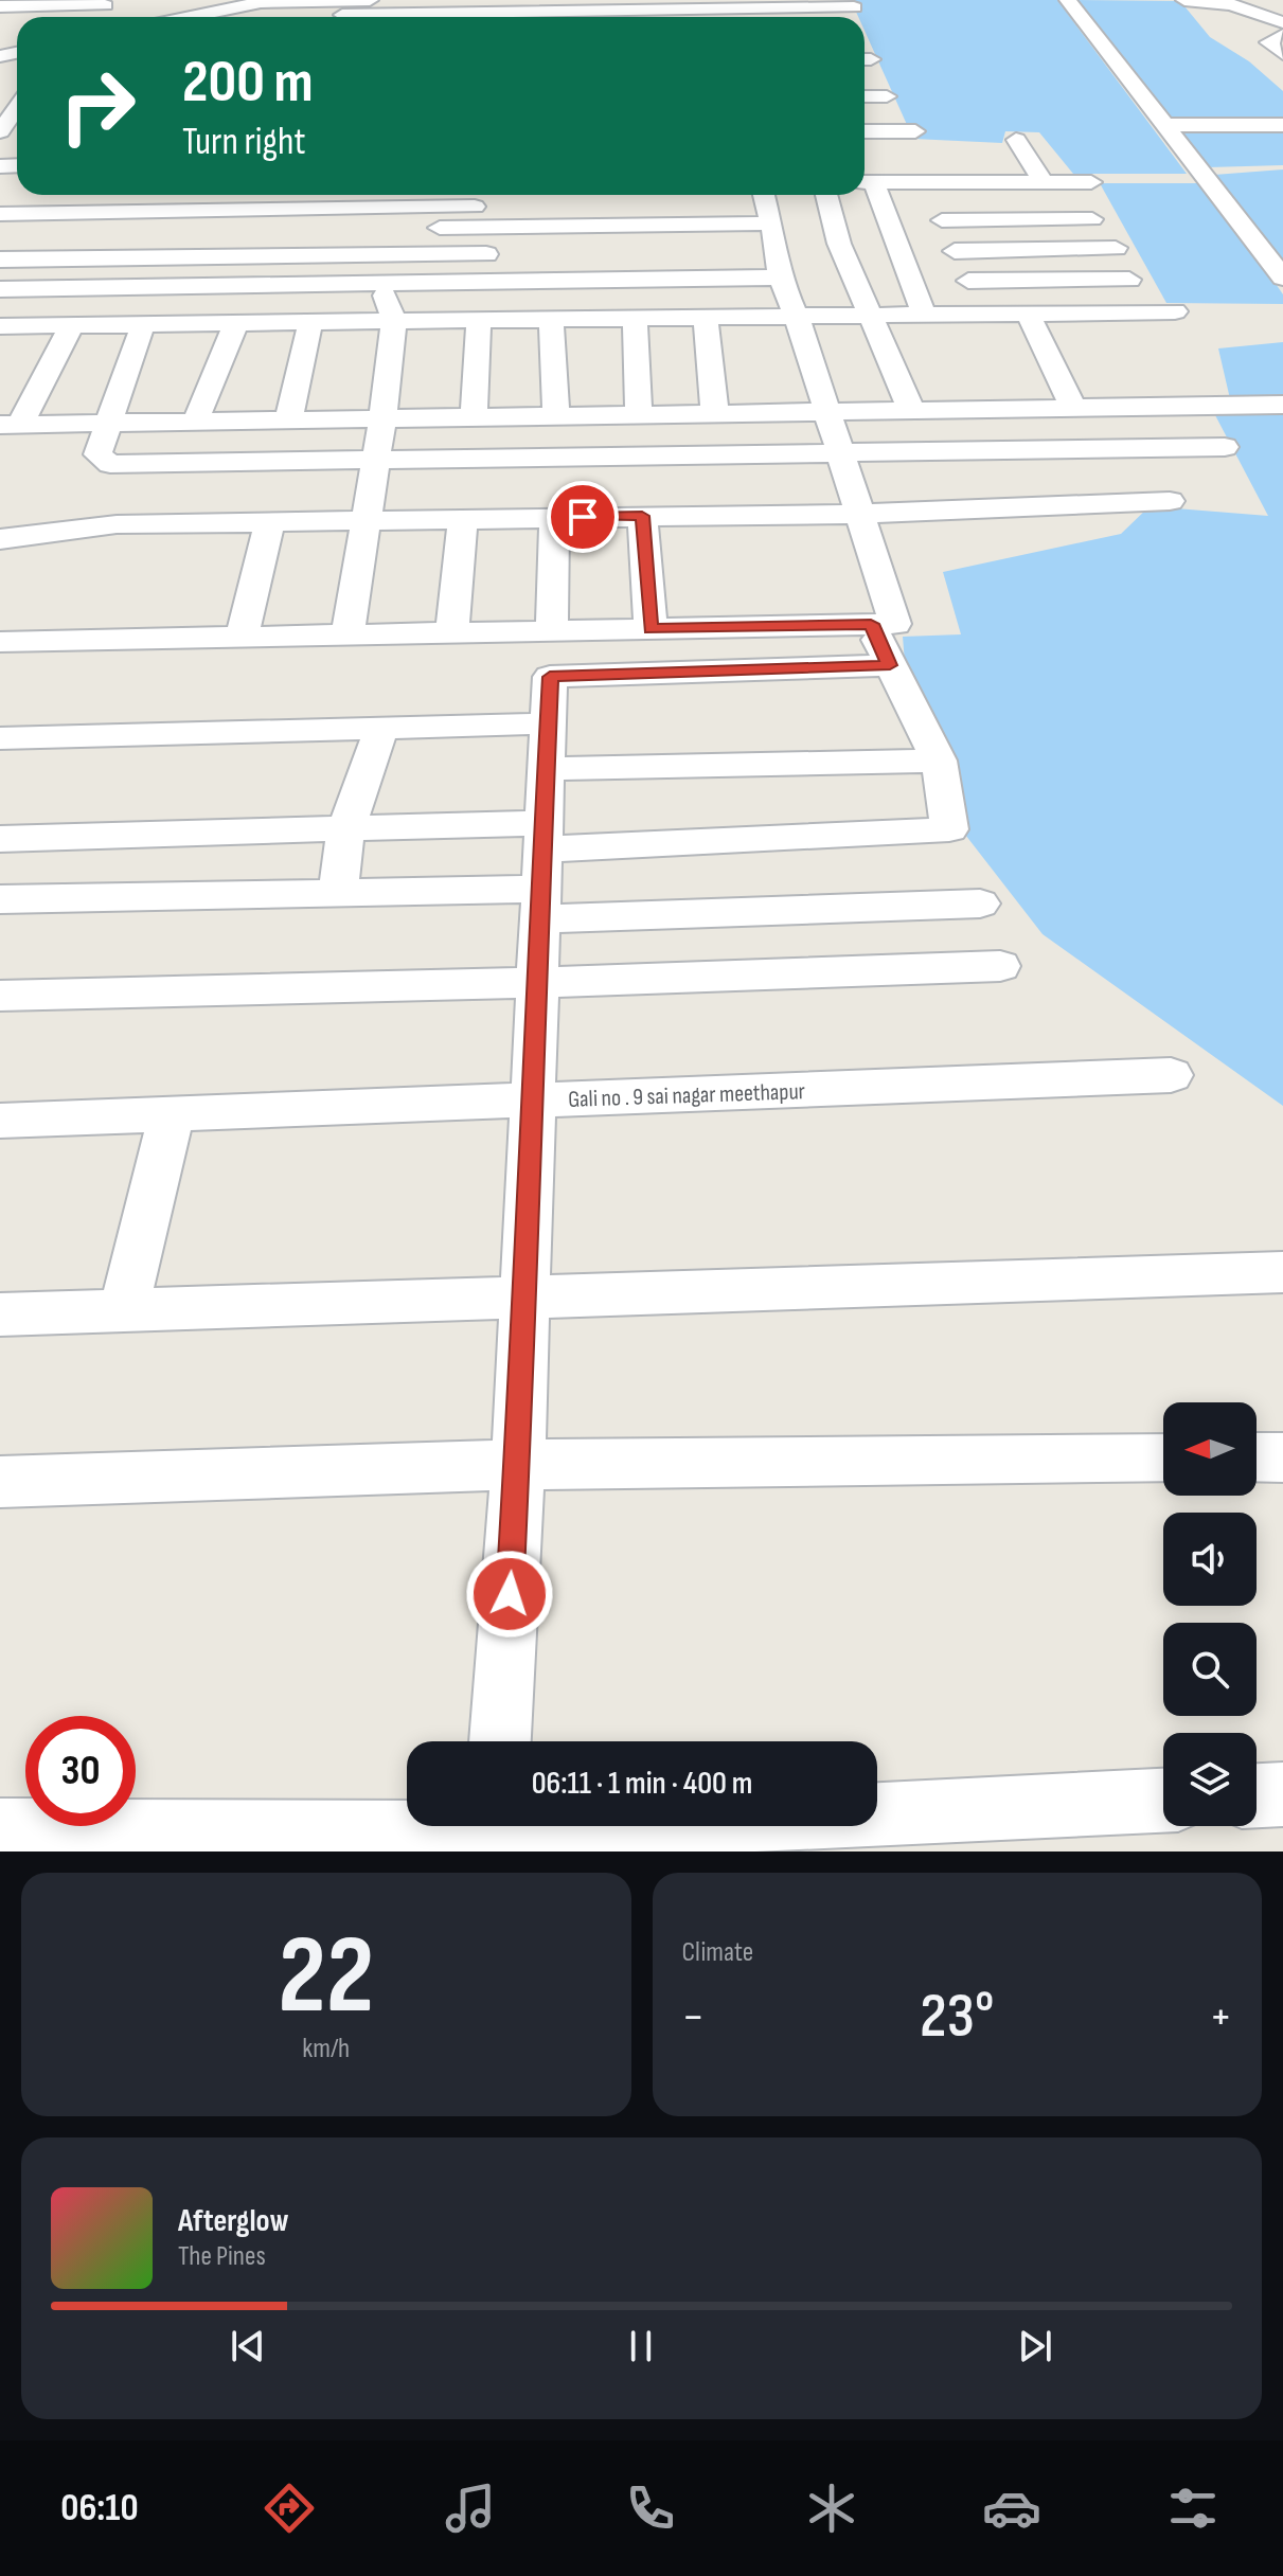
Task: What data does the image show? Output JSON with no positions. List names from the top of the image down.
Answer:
{
  "streets": {
    "street": ["Gali no . 9 sai nagar meethapur"]
  },
  "north": "left",
  "page": {
    "turn": ["200 m", "Turn right"],
    "limit": "30",
    "trip": "06:11 · 1 min · 400 m",
    "tile": [
      ["22", "km/h"],
      "Climate"
    ],
    "heat": ["−", "23°", "+"],
    "song": ["Afterglow", "The Pines"],
    "tabs": "06:10"
  }
}
